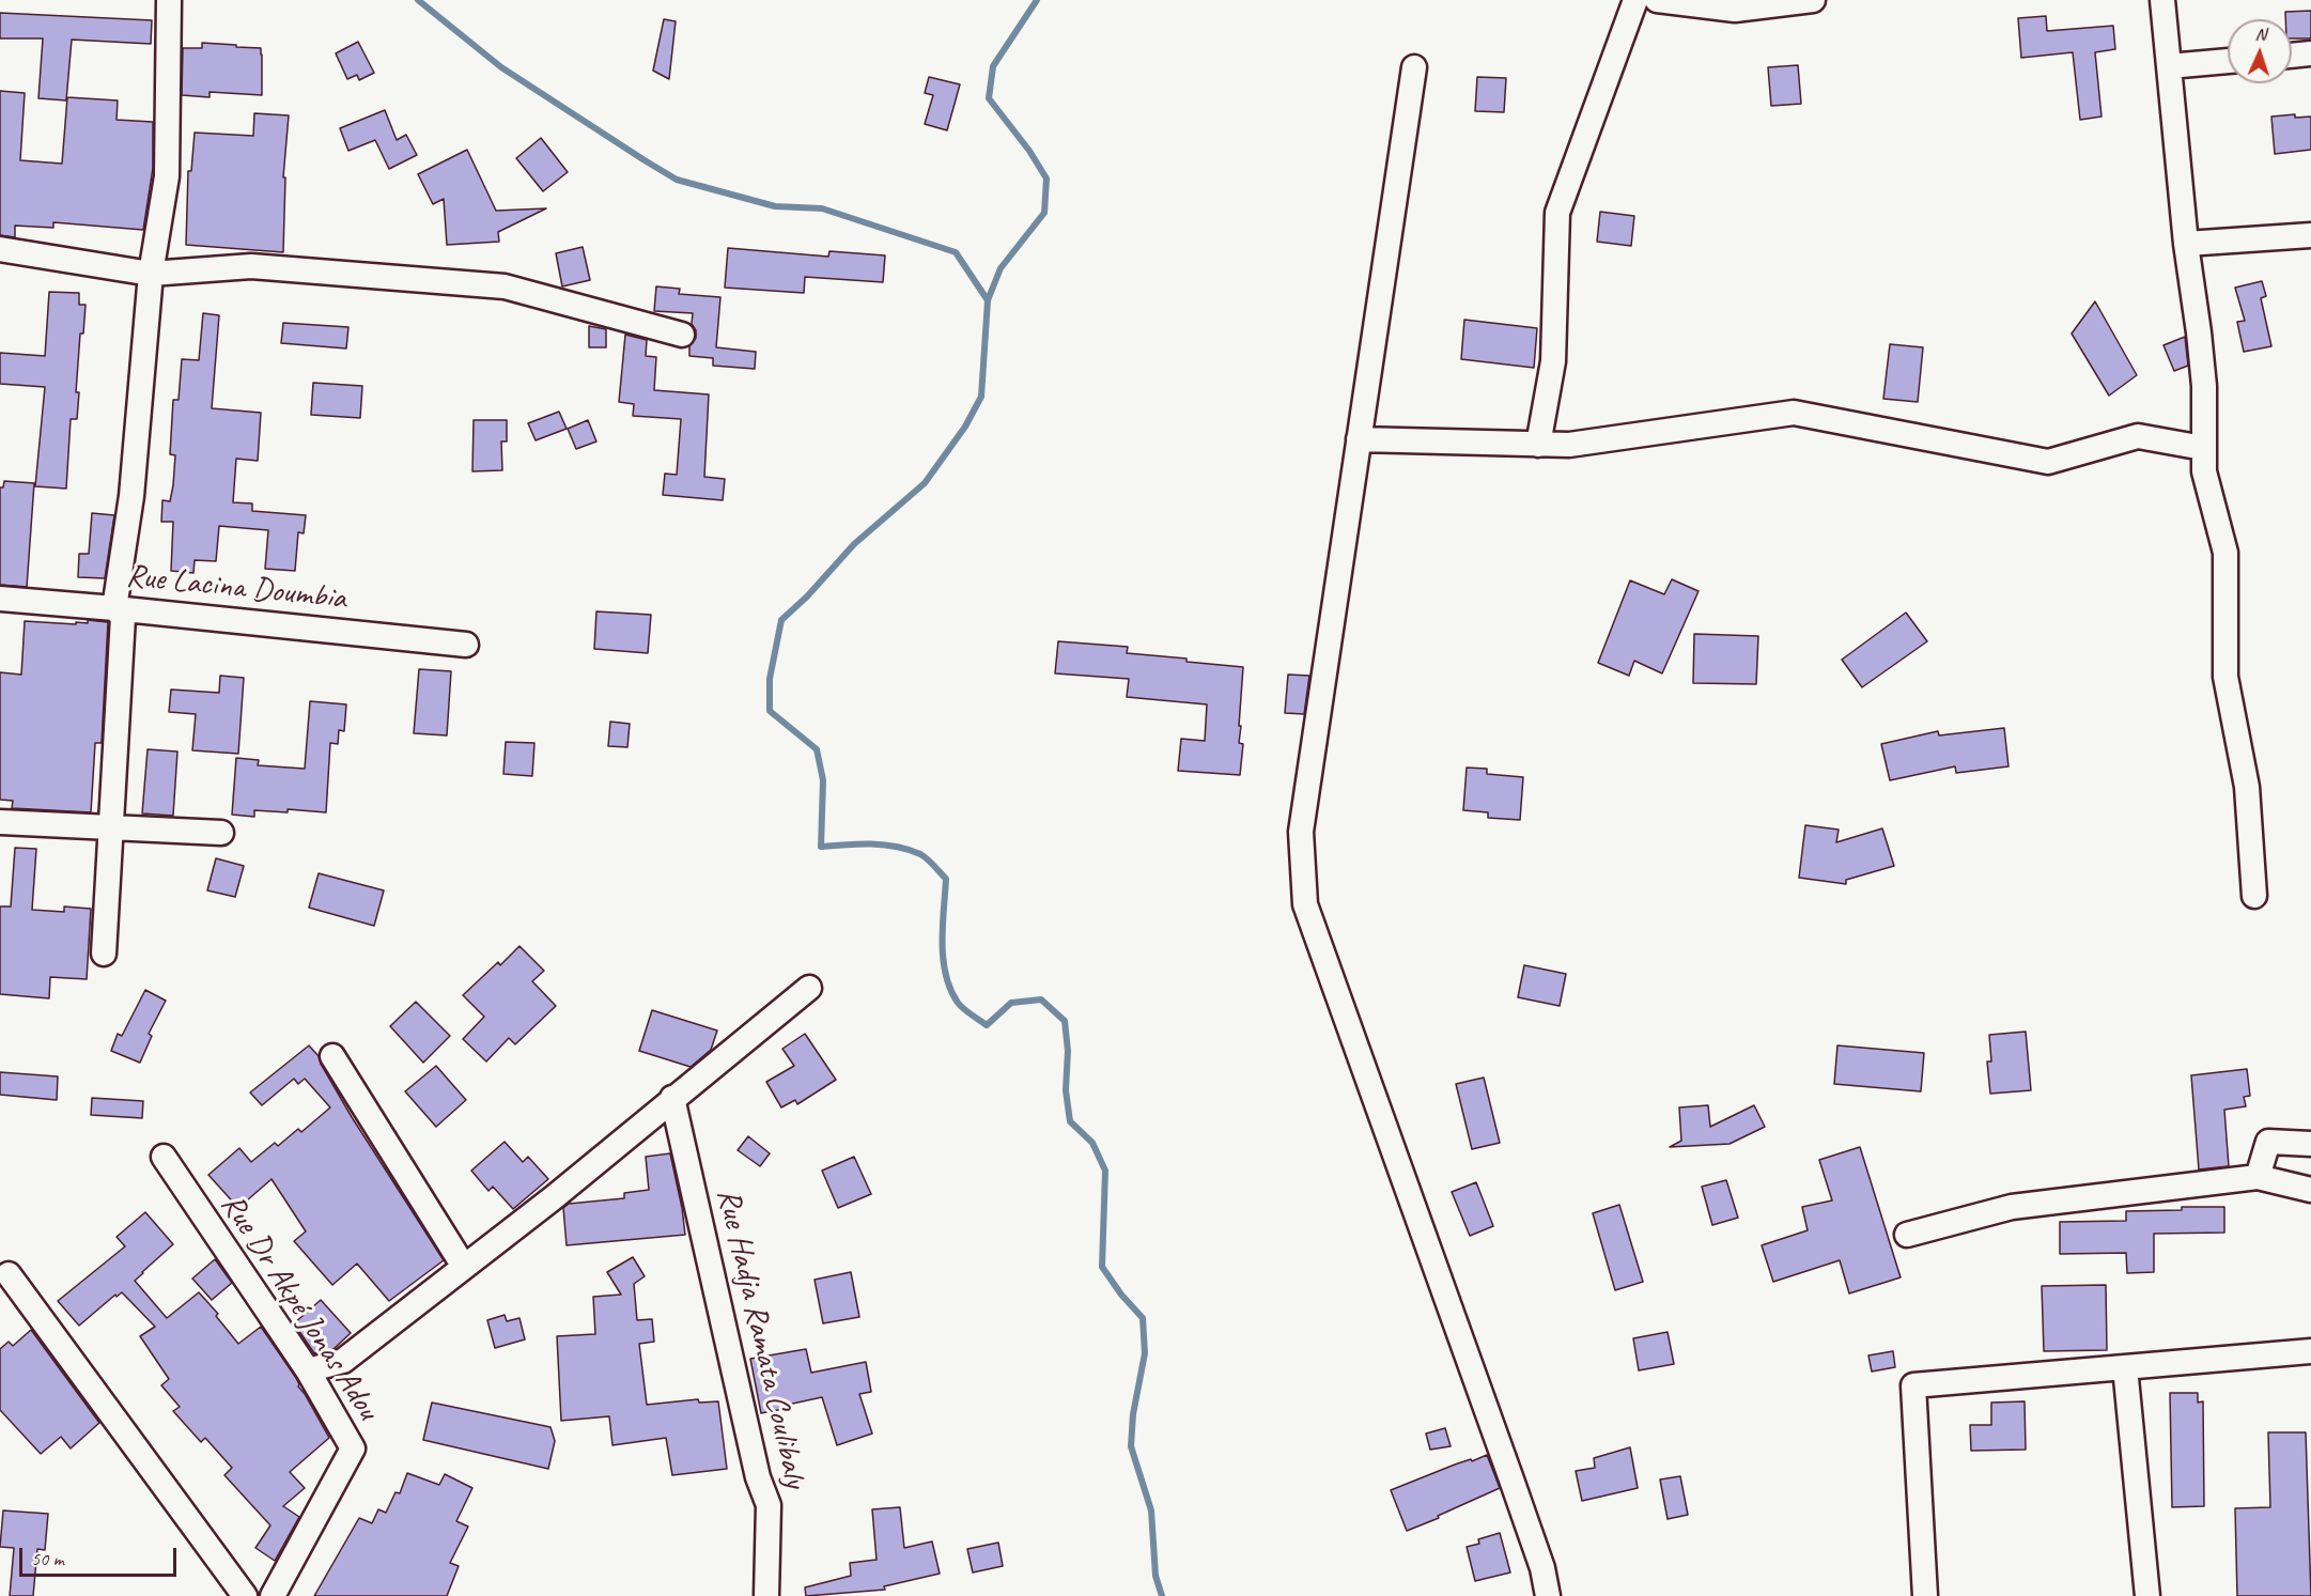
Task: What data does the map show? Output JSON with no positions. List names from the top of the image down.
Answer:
{
  "streets": {
    "street": ["Rue Lacina Doumbia", "Rue Dr Akpé Jonas Adou", "Rue Hadja Ramata Coulibaly"]
  },
  "scale_bar": "50 m",
  "north": "top"
}
